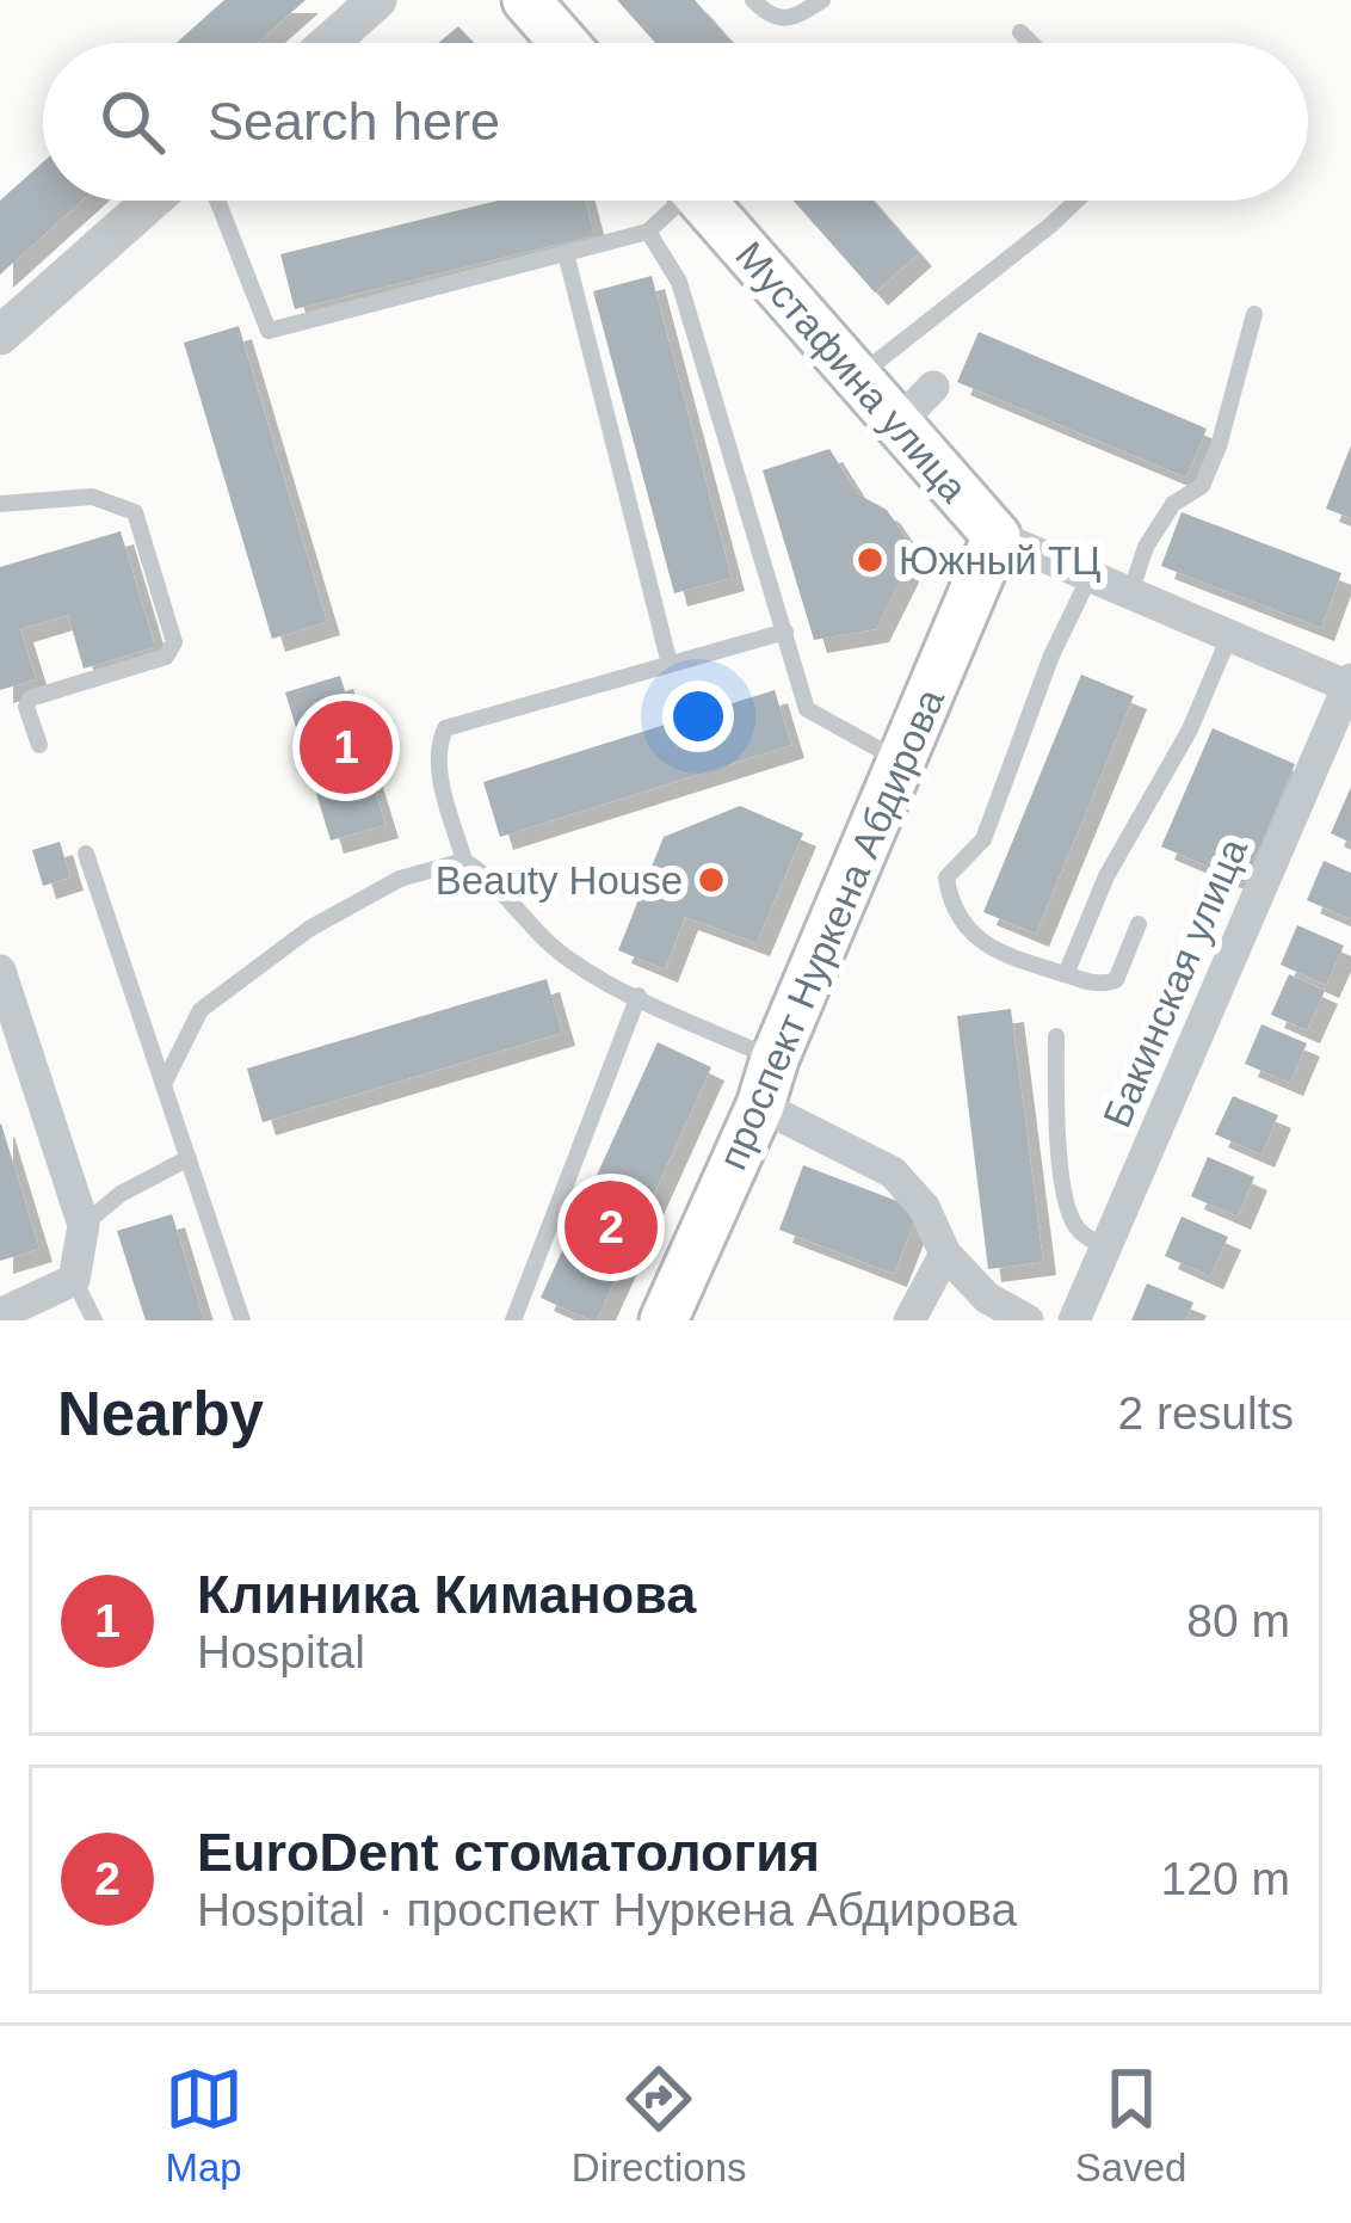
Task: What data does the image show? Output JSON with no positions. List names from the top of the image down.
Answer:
{
  "streets": {
    "main road": ["Мустафина улица", "проспект Нуркена Абдирова"],
    "street": ["Бакинская улица"]
  },
  "crossings": [
    ["Мустафина улица", "проспект Нуркена Абдирова"],
    ["Мустафина улица", "Бакинская улица"]
  ],
  "places": ["Южный ТЦ", "Beauty House"],
  "page": {
    "search": "Search here",
    "pins": ["1", "2"],
    "heading": ["Nearby", "2 results"],
    "list": [
      {
        "mark": "1",
        "name": "Клиника Киманова",
        "note": "Hospital",
        "value": "80 m"
      },
      {
        "mark": "2",
        "name": "EuroDent стоматология",
        "note": "Hospital · проспект Нуркена Абдирова",
        "value": "120 m"
      }
    ],
    "nav": ["Map", "Directions", "Saved"]
  }
}
